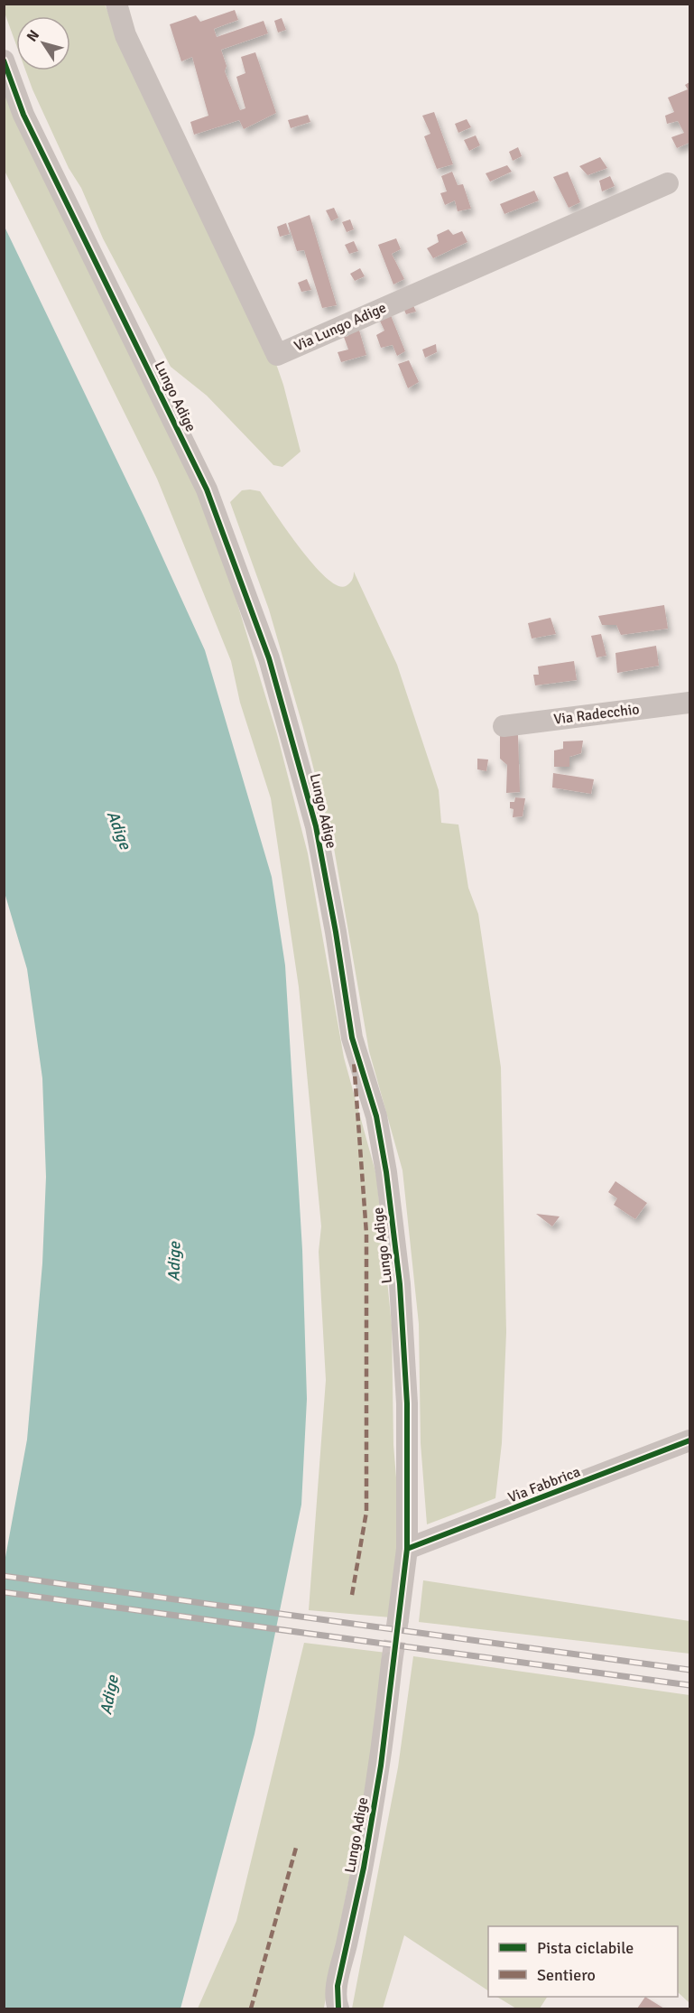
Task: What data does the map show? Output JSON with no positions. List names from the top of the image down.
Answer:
{
  "streets": {
    "street": [
      "Via Lungo Adige",
      "Lungo Adige",
      "Via Radecchio",
      "Via Fabbrica"
    ]
  },
  "crossings": [
    ["Lungo Adige", "Via Fabbrica"]
  ],
  "water": ["Adige"],
  "legend": ["Pista ciclabile", "Sentiero"],
  "north": "top left"
}
